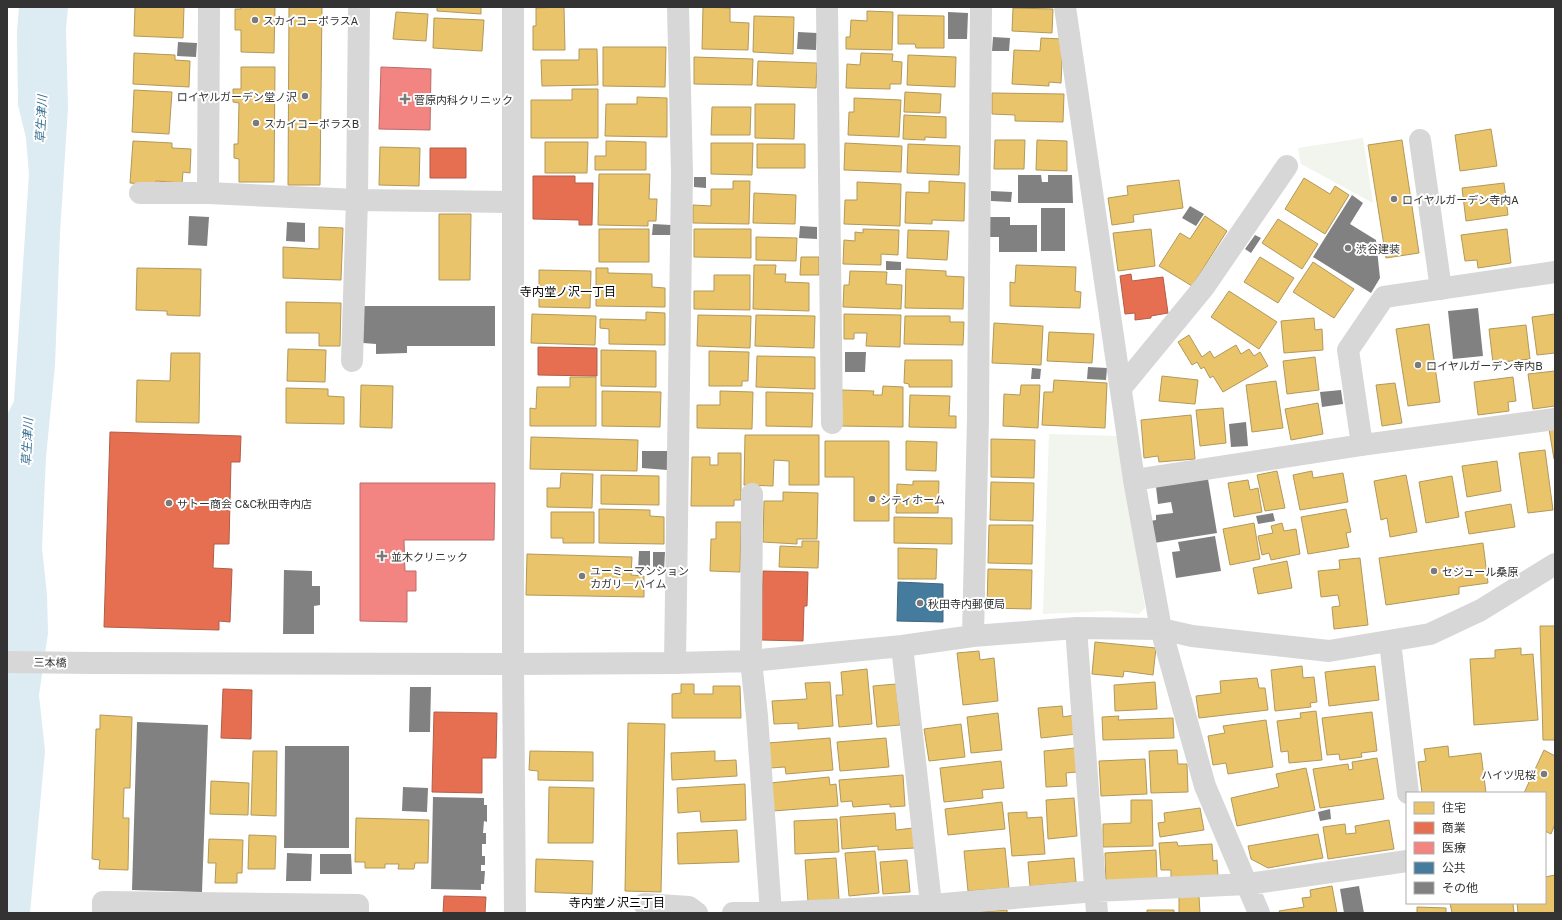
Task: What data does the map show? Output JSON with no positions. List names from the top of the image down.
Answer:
{
  "streets": {
    "street": ["三本橋"]
  },
  "districts": ["寺内堂ノ沢一丁目", "寺内堂ノ沢三丁目"],
  "water": ["草生津川"],
  "places": {
    "other": [
      "スカイコーポラスA",
      "ロイヤルガーデン堂ノ沢",
      "スカイコーポラスB",
      "ロイヤルガーデン寺内A",
      "渋谷建装",
      "ロイヤルガーデン寺内B",
      "シティホーム",
      "サトー商会 C&C秋田寺内店",
      "セジュール桑原",
      "ユーミーマンション カガリ―ハイム",
      "秋田寺内郵便局",
      "ハイツ児桜"
    ],
    "health": ["菅原内科クリニック", "並木クリニック"]
  },
  "legend": [
    "住宅",
    "商業",
    "医療",
    "公共",
    "その他"
  ]
}
